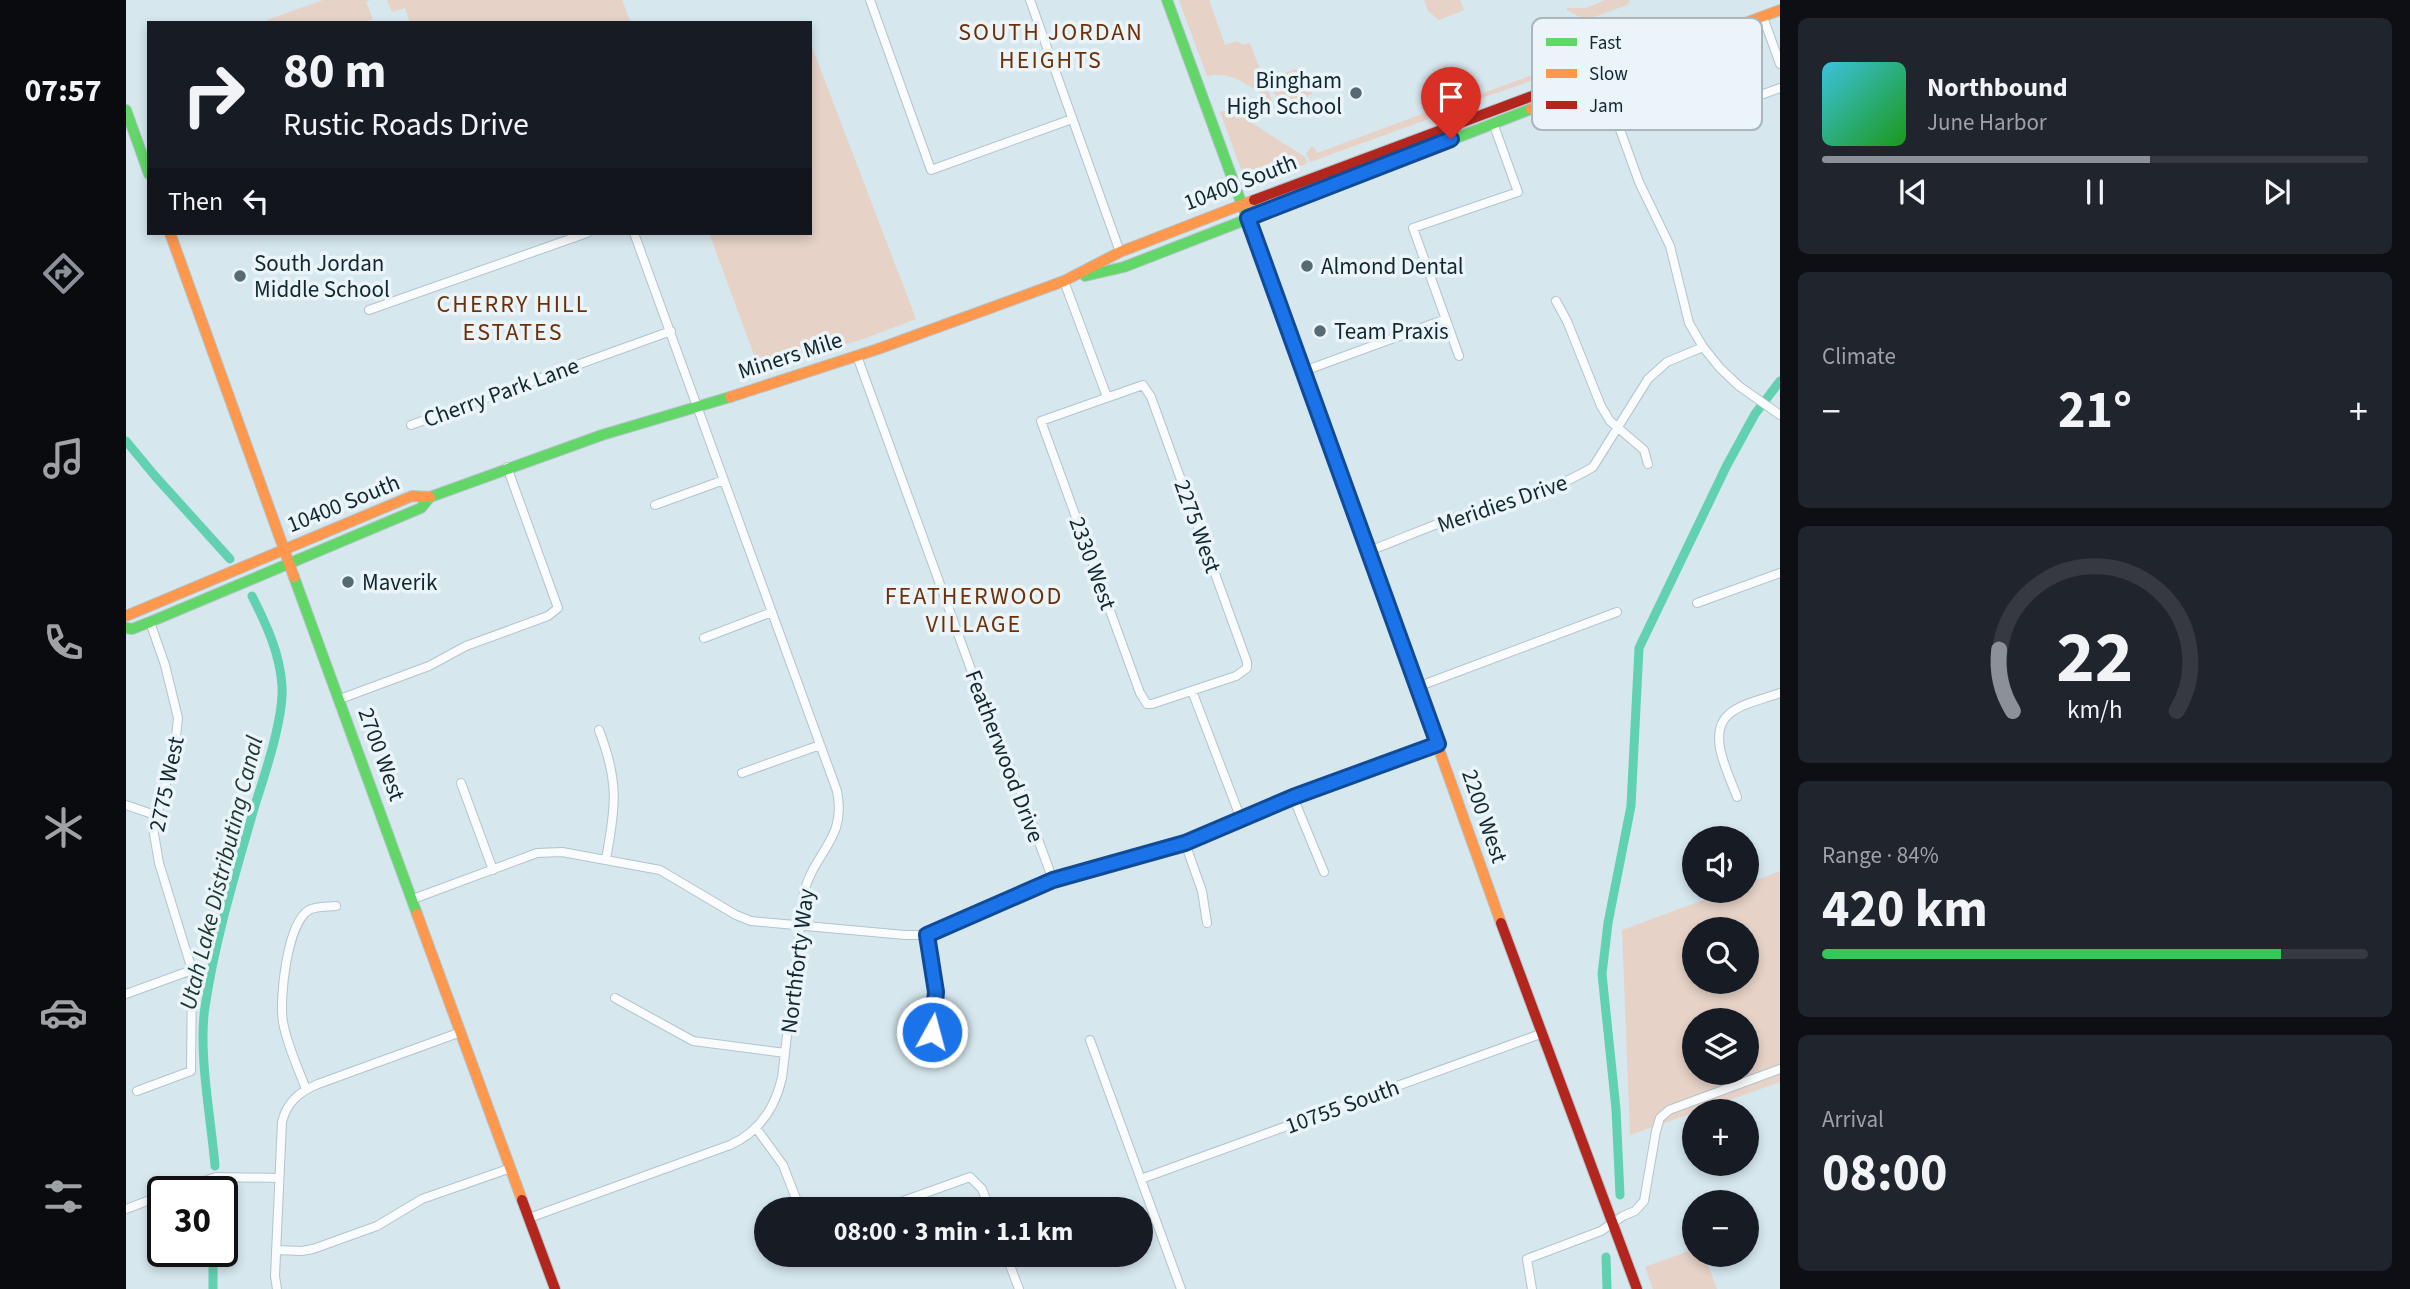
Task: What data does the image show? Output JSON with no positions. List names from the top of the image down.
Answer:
{
  "streets": {
    "main road": [
      "10400 South",
      "Miners Mile",
      "2700 West",
      "2200 West"
    ],
    "street": [
      "Cherry Park Lane",
      "Meridies Drive",
      "2275 West",
      "2330 West",
      "Featherwood Drive",
      "2775 West",
      "Northforty Way",
      "10755 South"
    ]
  },
  "crossings": [
    ["10400 South", "Miners Mile"],
    ["10400 South", "2700 West"],
    ["10400 South", "2775 West"],
    ["10400 South", "2200 West"],
    ["Miners Mile", "Featherwood Drive"],
    ["Miners Mile", "Northforty Way"],
    ["Cherry Park Lane", "Northforty Way"],
    ["Meridies Drive", "2200 West"],
    ["2275 West", "2330 West"],
    ["2700 West", "Northforty Way"],
    ["2200 West", "10755 South"]
  ],
  "districts": ["SOUTH JORDAN HEIGHTS", "CHERRY HILL ESTATES", "FEATHERWOOD VILLAGE"],
  "water": ["Utah Lake Distributing Canal"],
  "places": [
    "Bingham High School",
    "Almond Dental",
    "South Jordan Middle School",
    "Team Praxis",
    "Maverik"
  ],
  "legend": ["Fast", "Slow", "Jam"],
  "page": {
    "tabs": "07:57",
    "turn": ["80 m", "Rustic Roads Drive"],
    "song": ["Northbound", "June Harbor"],
    "then": "Then",
    "tile": [
      "Climate",
      ["Range · 84%", "420 km"],
      ["Arrival", "08:00"]
    ],
    "heat": ["−", "21°", "+"],
    "map_buttons": ["+", "−"],
    "limit": "30",
    "trip": "08:00 · 3 min · 1.1 km",
    "gauge": ["22", "km/h"]
  }
}
